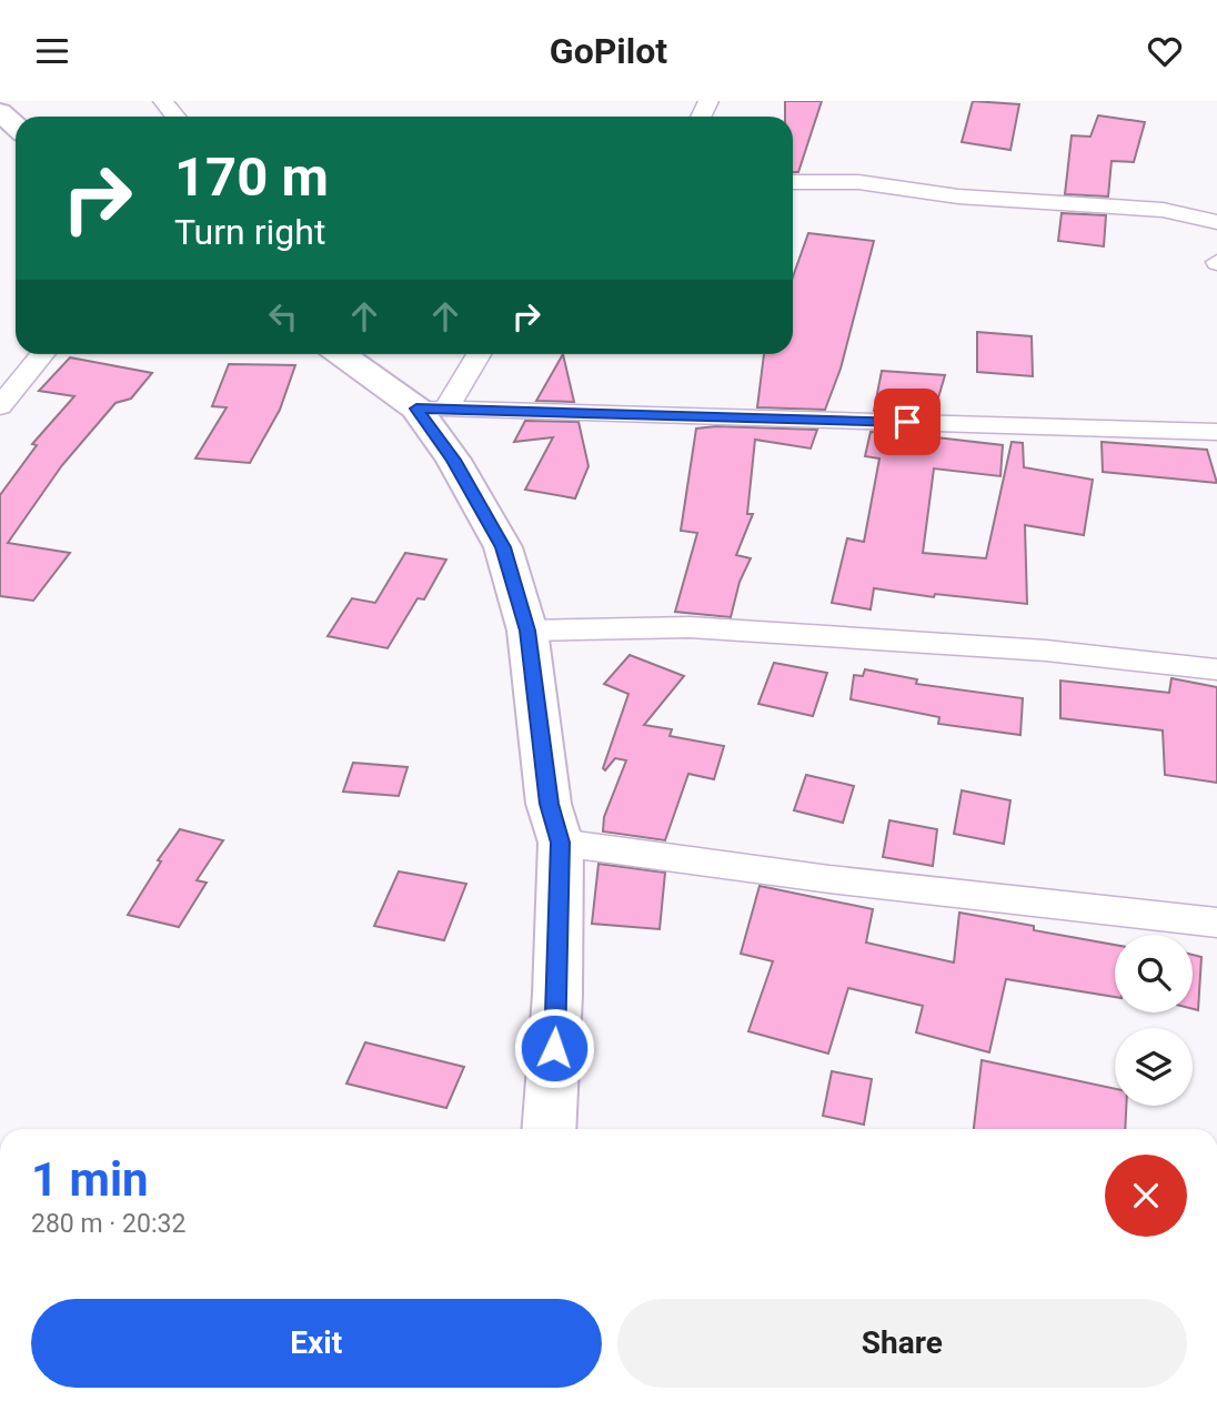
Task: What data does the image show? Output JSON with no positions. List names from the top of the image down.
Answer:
{
  "page": {
    "header": "GoPilot",
    "turn": ["170 m", "Turn right"],
    "heading": ["1 min", "280 m · 20:32"],
    "buttons": ["Exit", "Share"]
  }
}
